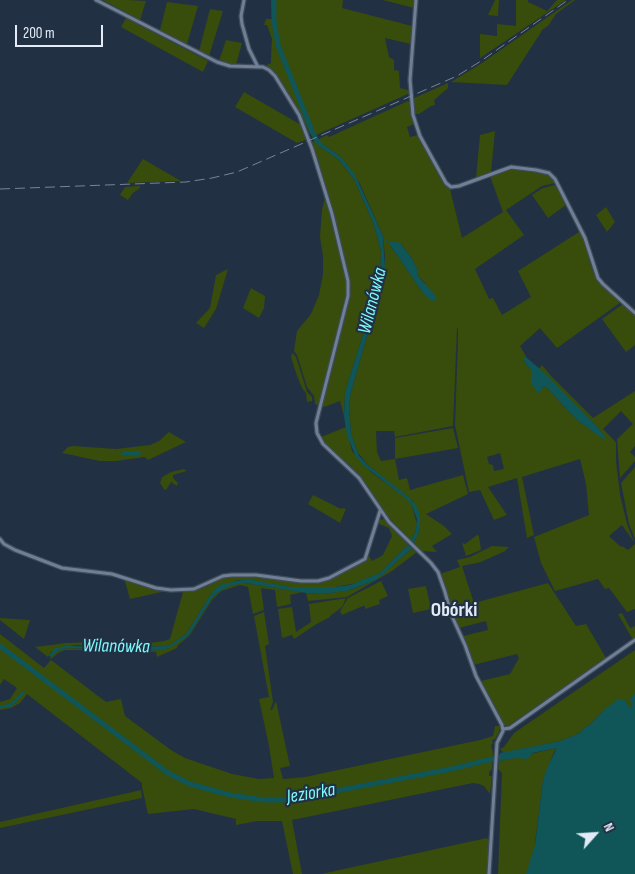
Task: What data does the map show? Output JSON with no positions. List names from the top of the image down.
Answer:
{
  "districts": ["Obórki"],
  "water": ["Wilanówka", "Jeziorka"],
  "scale_bar": "200 m",
  "north": "top right"
}
